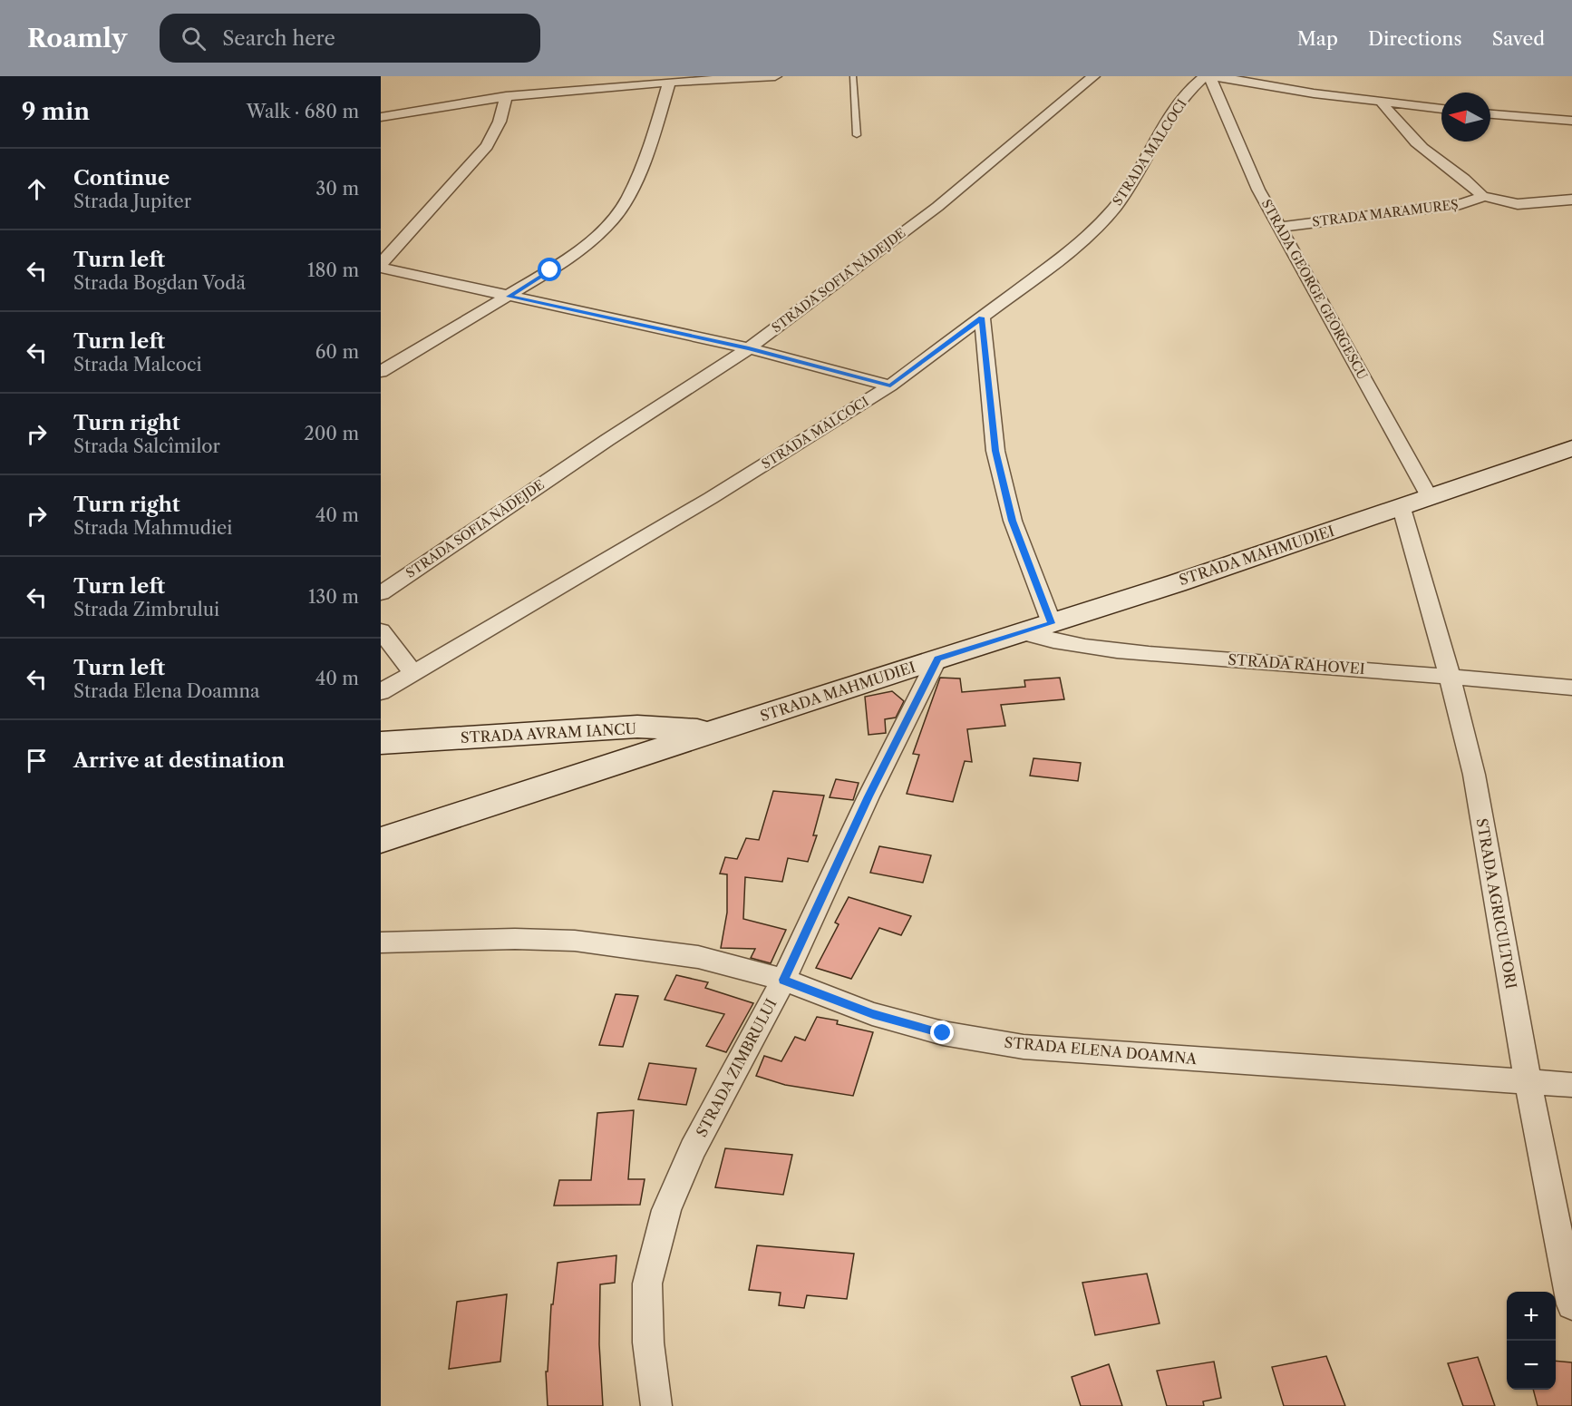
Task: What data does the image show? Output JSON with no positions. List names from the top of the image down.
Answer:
{
  "streets": {
    "main road": ["STRADA MAHMUDIEI", "STRADA AVRAM IANCU"],
    "street": [
      "STRADA MALCOCI",
      "STRADA MARAMUREȘ",
      "STRADA SOFIA NĂDEJDE",
      "STRADA GEORGE GEORGESCU",
      "STRADA RAHOVEI",
      "STRADA AGRICULTORI",
      "STRADA ELENA DOAMNA",
      "STRADA ZIMBRULUI"
    ]
  },
  "crossings": [
    ["STRADA MALCOCI", "STRADA GEORGE GEORGESCU"],
    ["STRADA MARAMUREȘ", "STRADA GEORGE GEORGESCU"],
    ["STRADA GEORGE GEORGESCU", "STRADA MAHMUDIEI"],
    ["STRADA MAHMUDIEI", "STRADA RAHOVEI"],
    ["STRADA MAHMUDIEI", "STRADA AVRAM IANCU"],
    ["STRADA MAHMUDIEI", "STRADA AGRICULTORI"],
    ["STRADA MAHMUDIEI", "STRADA ZIMBRULUI"],
    ["STRADA RAHOVEI", "STRADA AGRICULTORI"],
    ["STRADA AGRICULTORI", "STRADA ELENA DOAMNA"],
    ["STRADA ELENA DOAMNA", "STRADA ZIMBRULUI"]
  ],
  "north": "left",
  "page": {
    "header": "Roamly",
    "search": "Search here",
    "nav": ["Map", "Directions", "Saved"],
    "heading": ["9 min", "Walk · 680 m"],
    "list": [
      ["Continue", "Strada Jupiter", "30 m"],
      ["Turn left", "Strada Bogdan Vodă", "180 m"],
      ["Turn left", "Strada Malcoci", "60 m"],
      ["Turn right", "Strada Salcîmilor", "200 m"],
      ["Turn right", "Strada Mahmudiei", "40 m"],
      ["Turn left", "Strada Zimbrului", "130 m"],
      ["Turn left", "Strada Elena Doamna", "40 m"],
      "Arrive at destination"
    ],
    "map_buttons": ["+", "−"]
  }
}
